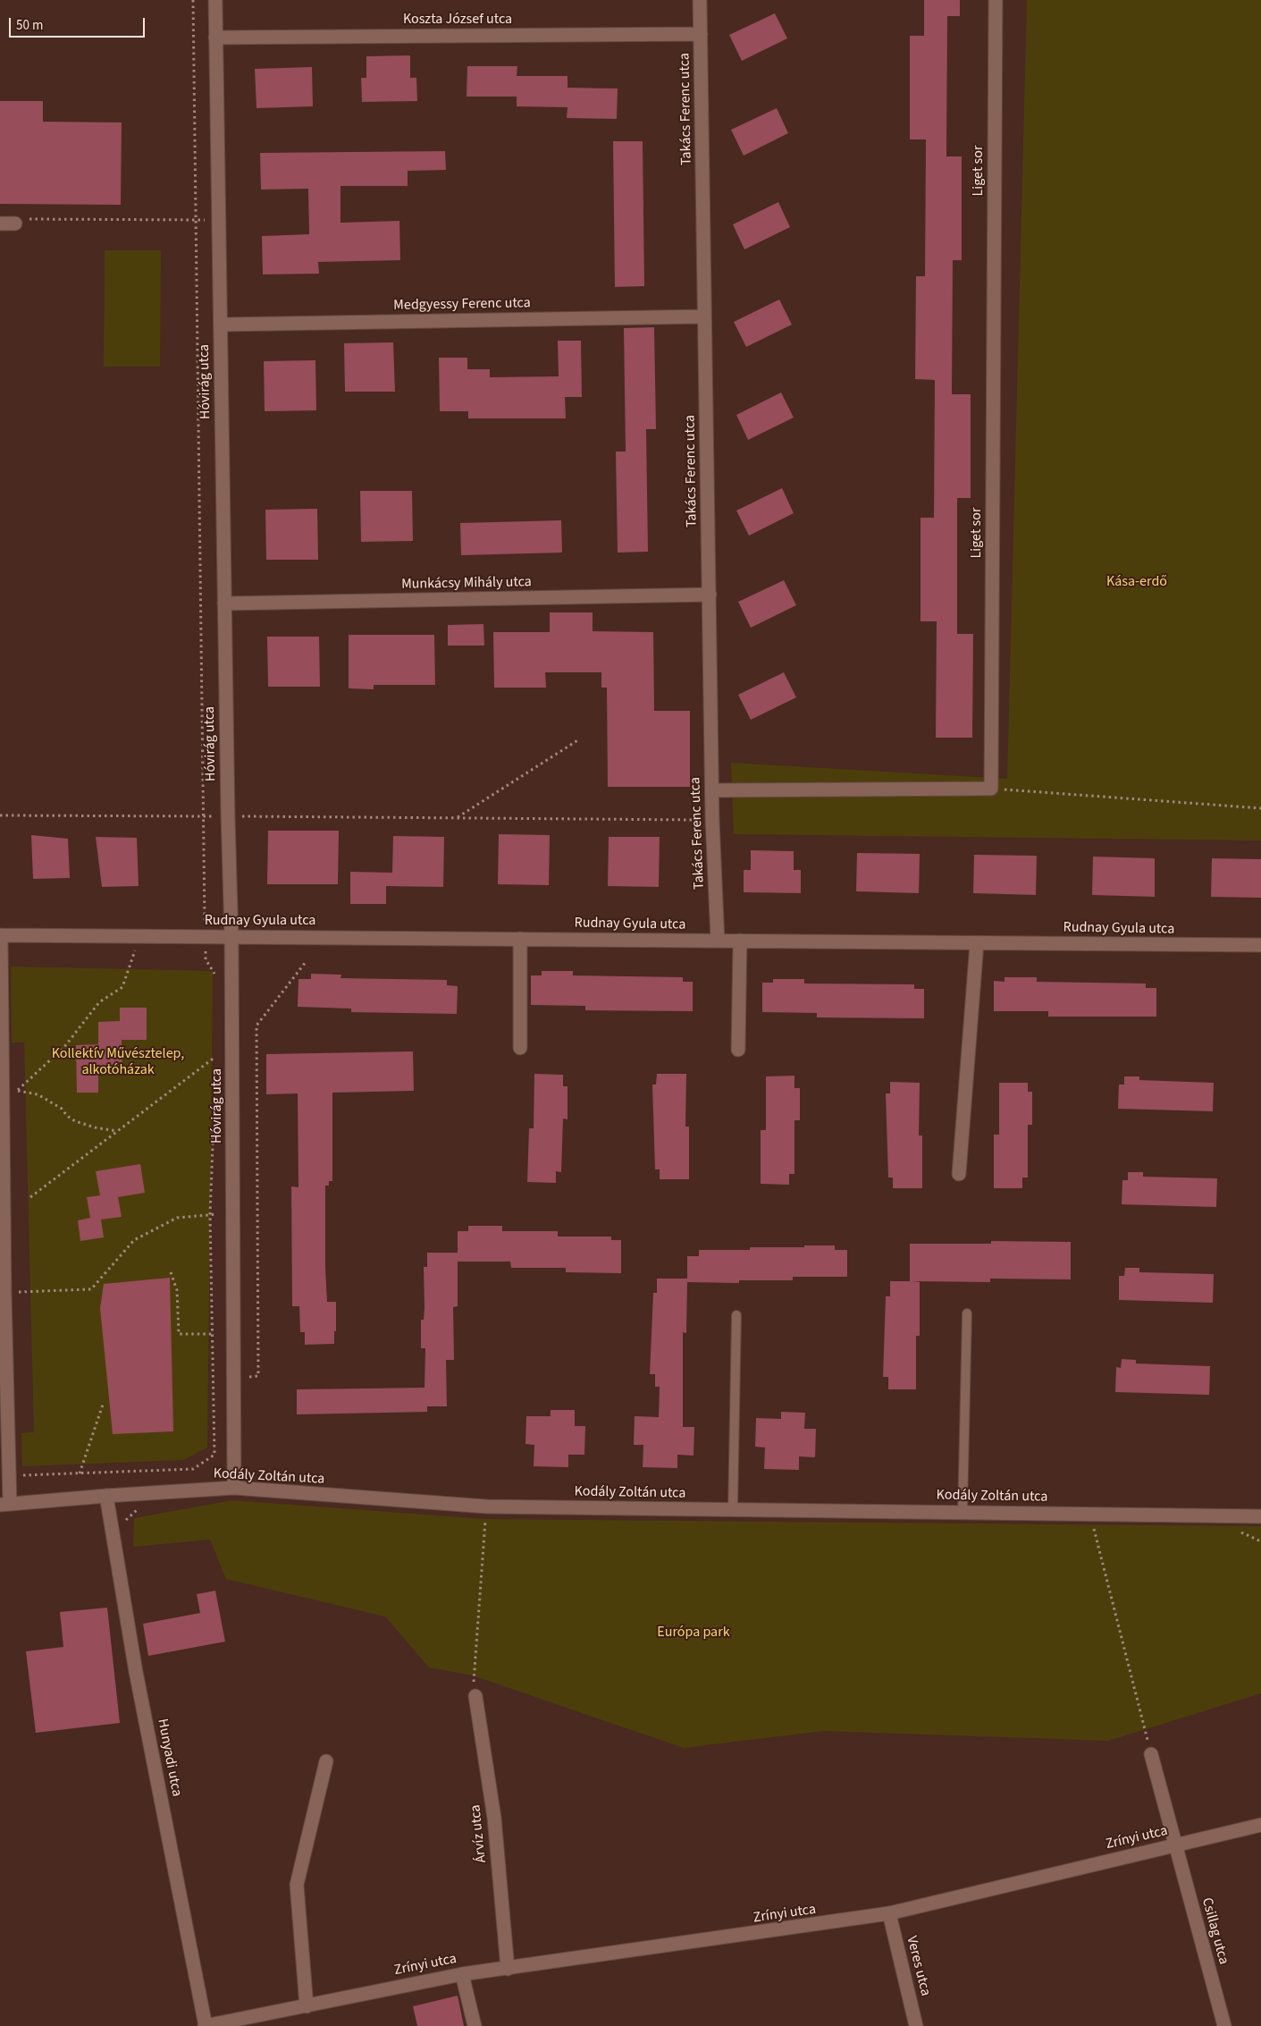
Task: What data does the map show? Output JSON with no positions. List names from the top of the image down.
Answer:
{
  "streets": {
    "street": [
      "Koszta József utca",
      "Takács Ferenc utca",
      "Liget sor",
      "Medgyessy Ferenc utca",
      "Hóvirág utca",
      "Munkácsy Mihály utca",
      "Rudnay Gyula utca",
      "Kodály Zoltán utca",
      "Hunyadi utca",
      "Árvíz utca",
      "Zrínyi utca",
      "Csillag utca",
      "Veres utca"
    ]
  },
  "crossings": [
    ["Koszta József utca", "Takács Ferenc utca"],
    ["Koszta József utca", "Hóvirág utca"],
    ["Takács Ferenc utca", "Medgyessy Ferenc utca"],
    ["Takács Ferenc utca", "Munkácsy Mihály utca"],
    ["Takács Ferenc utca", "Rudnay Gyula utca"],
    ["Medgyessy Ferenc utca", "Hóvirág utca"],
    ["Hóvirág utca", "Munkácsy Mihály utca"],
    ["Hóvirág utca", "Rudnay Gyula utca"],
    ["Hóvirág utca", "Kodály Zoltán utca"],
    ["Kodály Zoltán utca", "Hunyadi utca"],
    ["Hunyadi utca", "Zrínyi utca"],
    ["Árvíz utca", "Zrínyi utca"],
    ["Zrínyi utca", "Csillag utca"],
    ["Zrínyi utca", "Veres utca"]
  ],
  "parks": ["Kása-erdő", "Kollektív Művésztelep, alkotóházak", "Európa park"],
  "scale_bar": "50 m"
}
